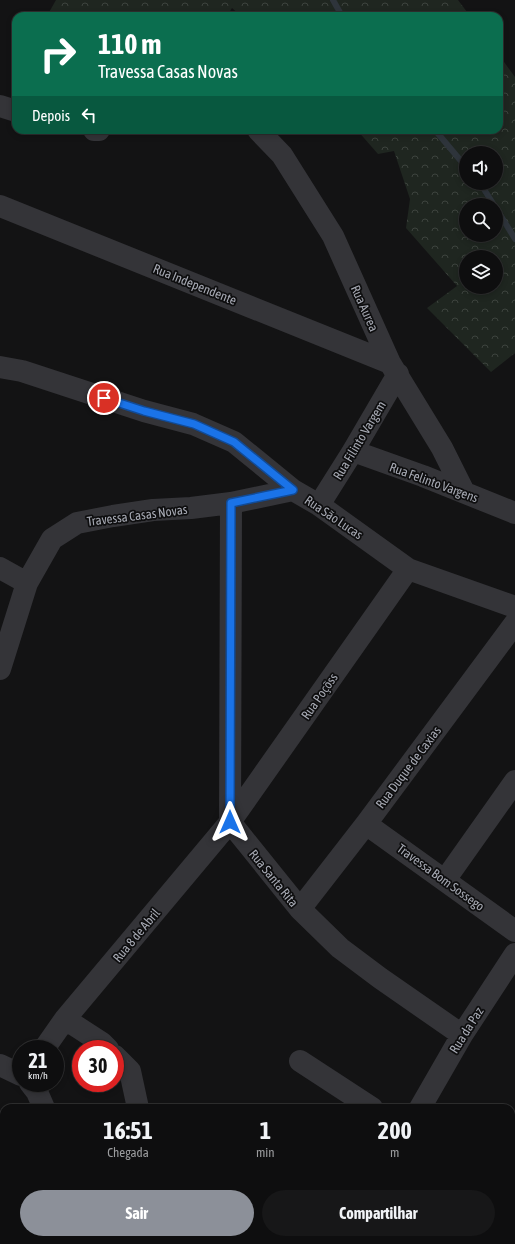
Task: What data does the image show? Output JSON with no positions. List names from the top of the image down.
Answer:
{
  "streets": {
    "street": [
      "Rua Independente",
      "Rua Aurea",
      "Rua Filinto Vargem",
      "Rua Felinto Vargens",
      "Travessa Casas Novas",
      "Rua São Lucas",
      "Rua Poçõss",
      "Rua Duque de Caxias",
      "Travessa Bom Sossego",
      "Rua Santa Rita",
      "Rua 8 de Abril",
      "Rua da Paz"
    ]
  },
  "crossings": [
    ["Rua Independente", "Rua Aurea"],
    ["Rua Independente", "Rua Filinto Vargem"],
    ["Rua Aurea", "Rua Filinto Vargem"],
    ["Rua Aurea", "Rua Felinto Vargens"],
    ["Rua Filinto Vargem", "Rua Felinto Vargens"],
    ["Rua Filinto Vargem", "Rua São Lucas"],
    ["Travessa Casas Novas", "Rua São Lucas"],
    ["Rua São Lucas", "Rua Poçõss"],
    ["Rua Poçõss", "Rua Santa Rita"],
    ["Rua Poçõss", "Rua 8 de Abril"],
    ["Rua Duque de Caxias", "Travessa Bom Sossego"],
    ["Rua Duque de Caxias", "Rua Santa Rita"],
    ["Rua Santa Rita", "Rua 8 de Abril"],
    ["Rua Santa Rita", "Rua da Paz"]
  ],
  "page": {
    "turn": ["110 m", "Travessa Casas Novas"],
    "then": "Depois",
    "speed": "21 km/h",
    "limit": "30",
    "eta": [
      "16:51",
      "Chegada",
      "1",
      "min",
      "200",
      "m"
    ],
    "buttons": ["Sair", "Compartilhar"]
  }
}
